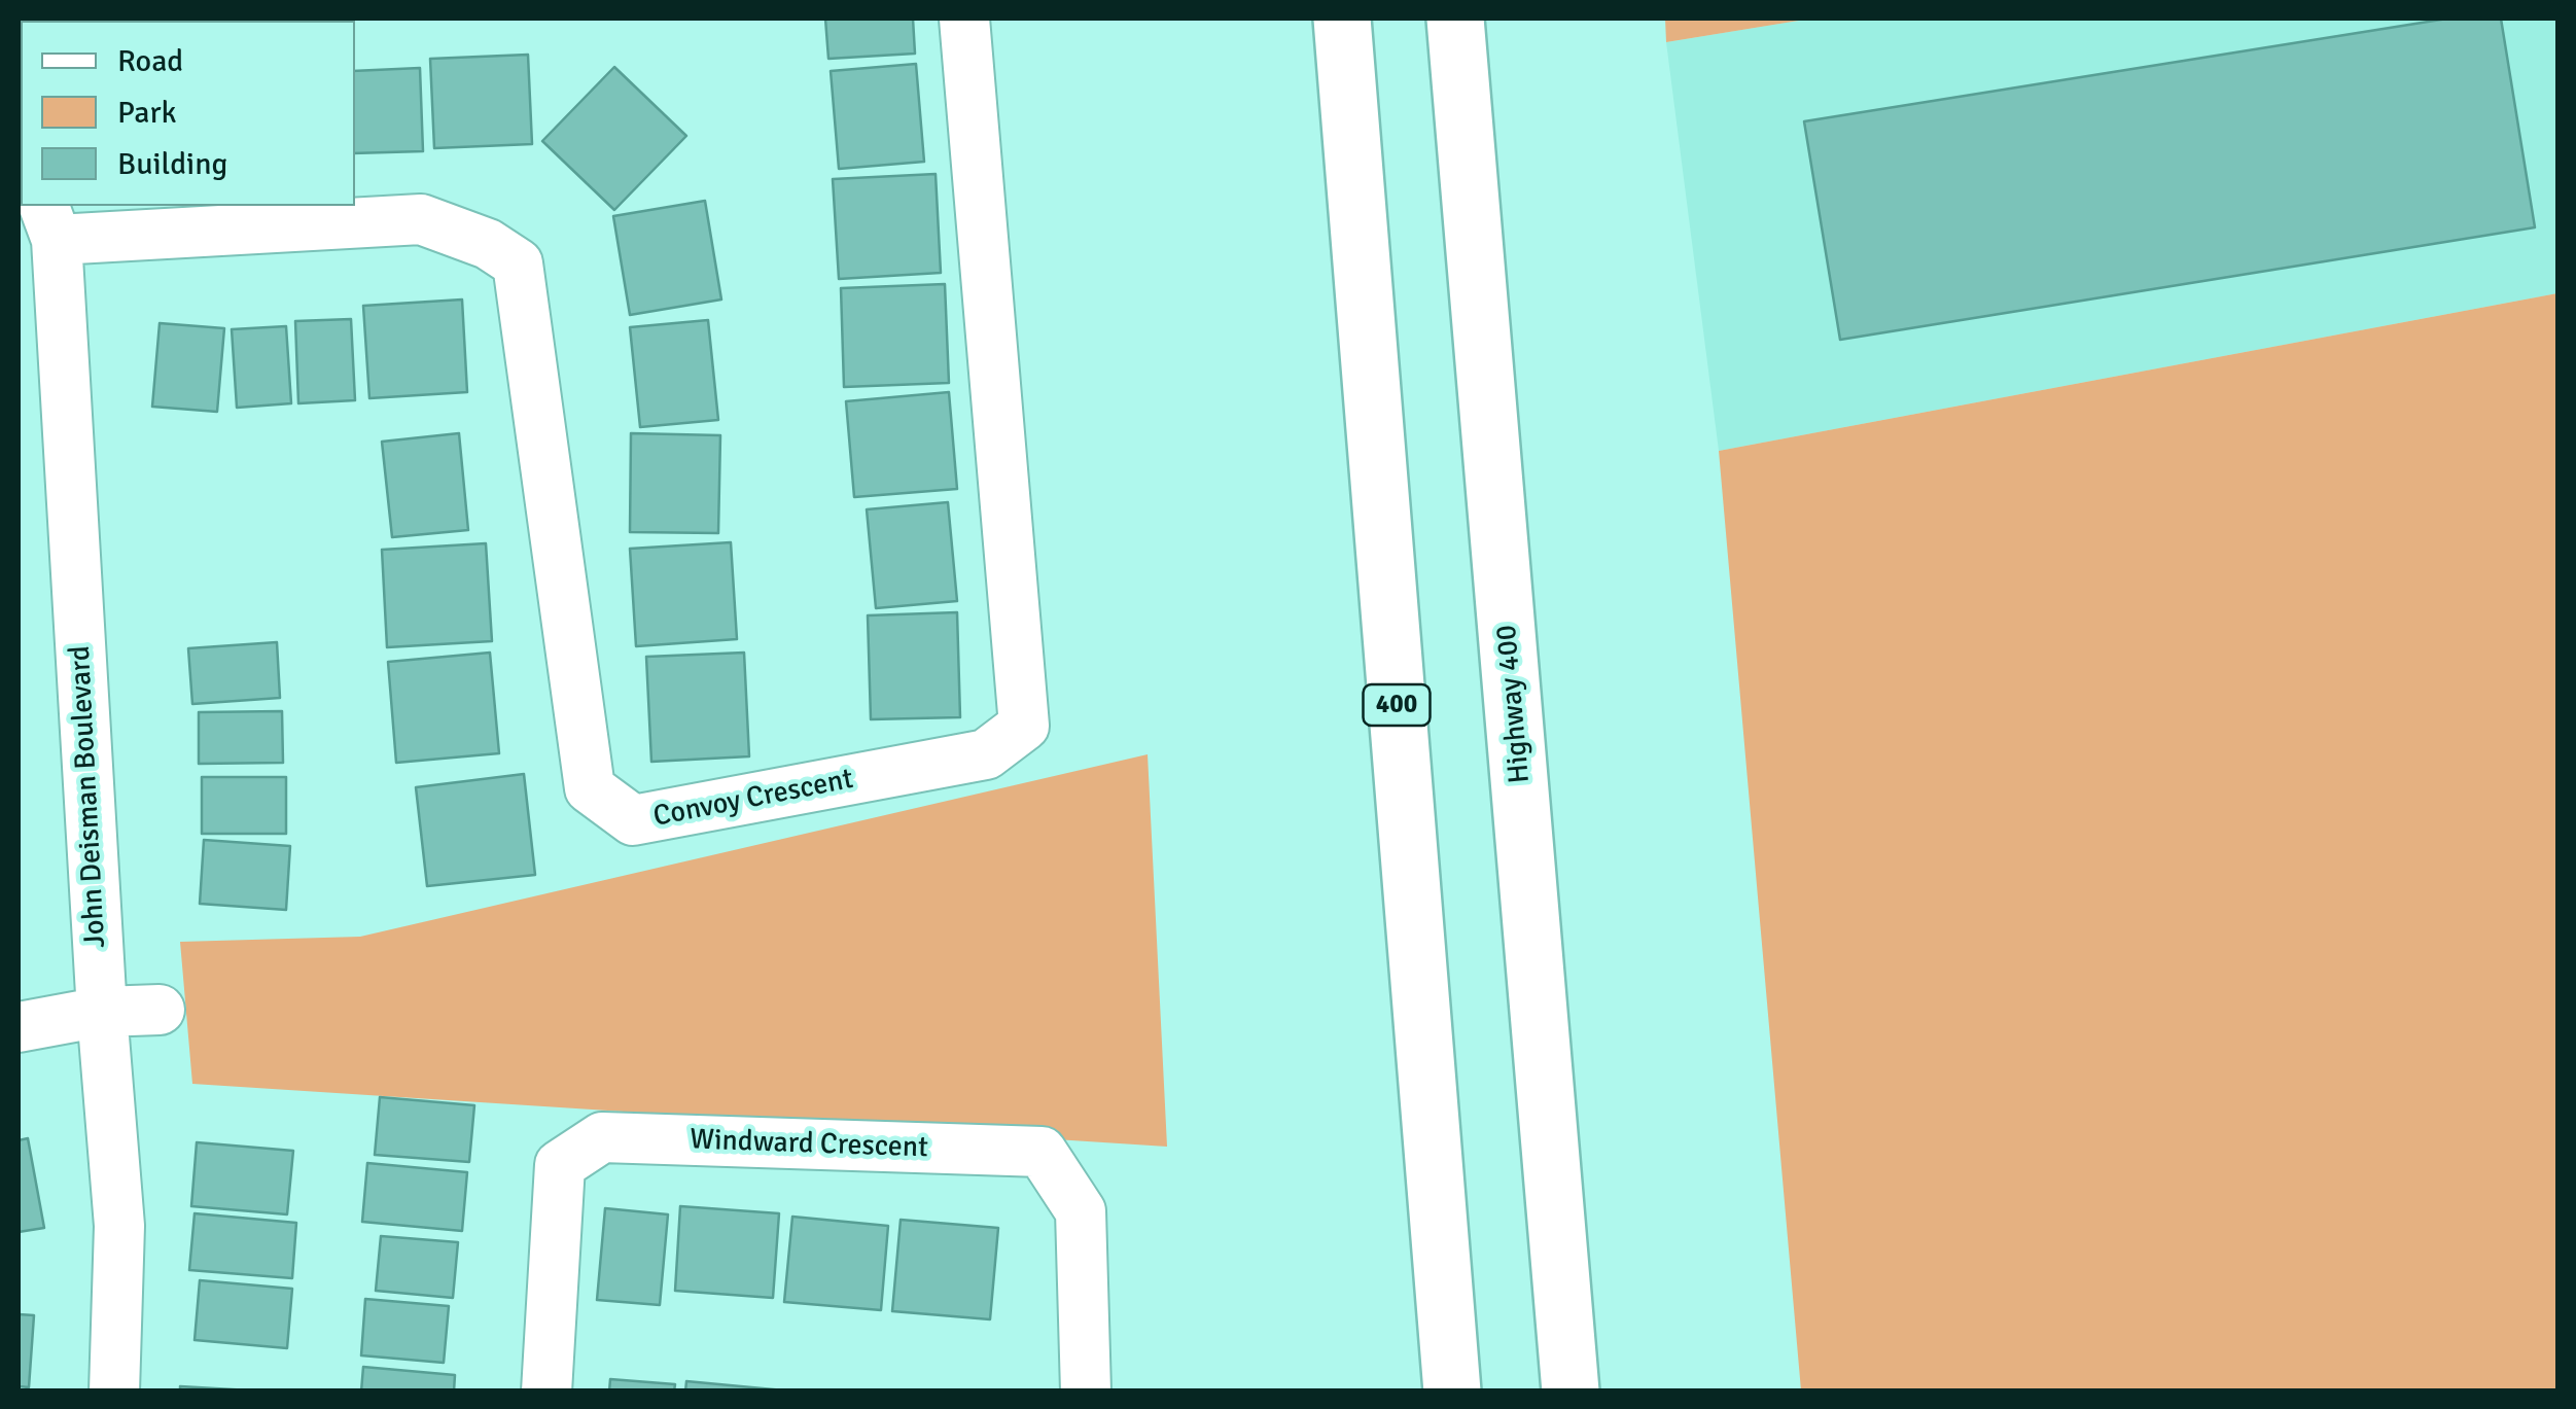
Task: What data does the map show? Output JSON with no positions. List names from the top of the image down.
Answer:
{
  "streets": {
    "highway": ["Highway 400", "400"],
    "street": ["John Deisman Boulevard", "Convoy Crescent", "Windward Crescent"]
  },
  "crossings": [
    ["John Deisman Boulevard", "Convoy Crescent"]
  ],
  "legend": ["Road", "Park", "Building"]
}
